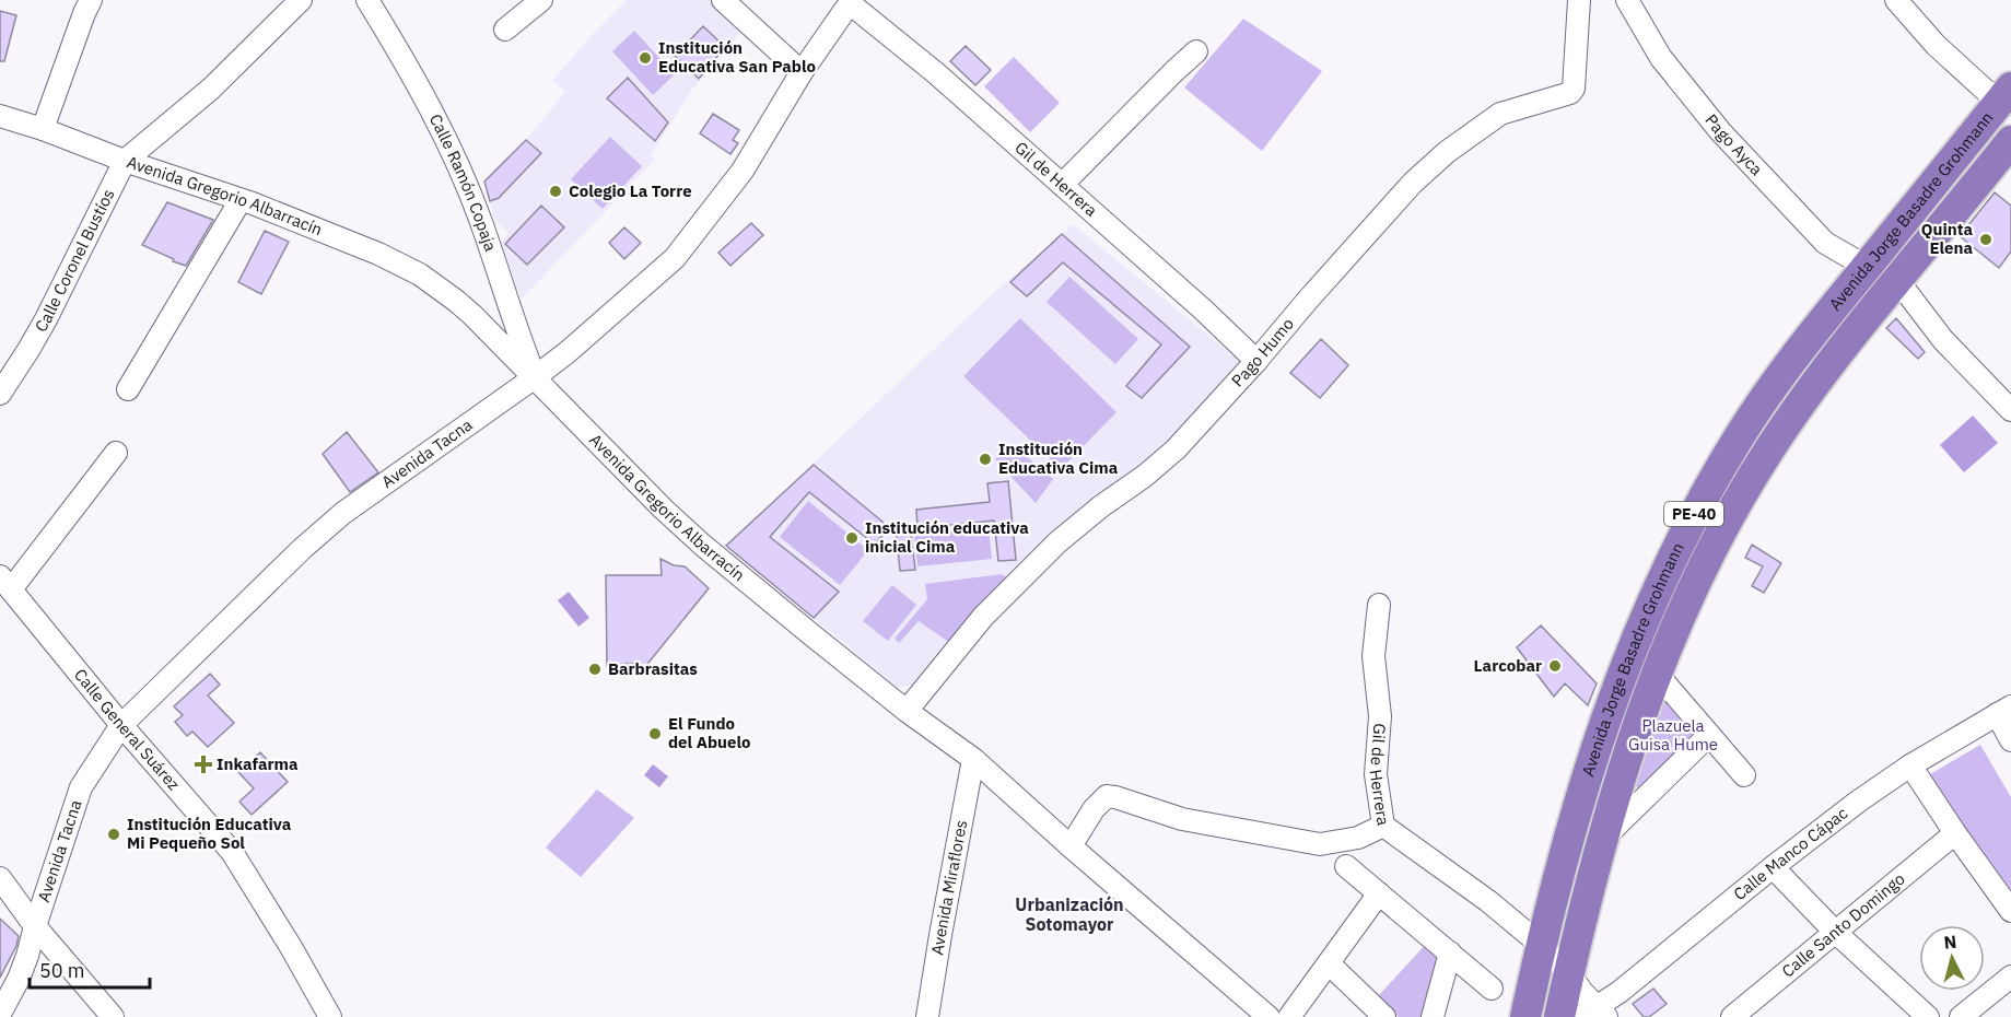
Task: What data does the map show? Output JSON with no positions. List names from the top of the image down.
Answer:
{
  "streets": {
    "highway": ["Avenida Jorge Basadre Grohmann", "PE-40"],
    "street": [
      "Pago Ayca",
      "Gil de Herrera",
      "Calle Ramón Copaja",
      "Avenida Gregorio Albarracín",
      "Calle Coronel Bustíos",
      "Pago Humo",
      "Avenida Tacna",
      "Calle General Suárez",
      "Calle Manco Cápac",
      "Avenida Miraflores",
      "Calle Santo Domingo"
    ]
  },
  "crossings": [
    ["Pago Ayca", "Avenida Jorge Basadre Grohmann"],
    ["Gil de Herrera", "Avenida Jorge Basadre Grohmann"],
    ["Gil de Herrera", "Pago Humo"],
    ["Gil de Herrera", "Avenida Tacna"],
    ["Gil de Herrera", "Calle Manco Cápac"],
    ["Calle Ramón Copaja", "Avenida Gregorio Albarracín"],
    ["Calle Ramón Copaja", "Avenida Tacna"],
    ["Avenida Gregorio Albarracín", "Calle Coronel Bustíos"],
    ["Avenida Gregorio Albarracín", "Pago Humo"],
    ["Avenida Gregorio Albarracín", "Avenida Tacna"],
    ["Avenida Gregorio Albarracín", "Avenida Miraflores"],
    ["Avenida Tacna", "Calle General Suárez"]
  ],
  "districts": ["Urbanización Sotomayor"],
  "parks": ["Plazuela Guisa Hume"],
  "places": {
    "other": [
      "Institución Educativa San Pablo",
      "Colegio La Torre",
      "Quinta Elena",
      "Institución Educativa Cima",
      "Institución educativa inicial Cima",
      "Larcobar",
      "Barbrasitas",
      "El Fundo del Abuelo",
      "Institución Educativa Mi Pequeño Sol"
    ],
    "health": ["Inkafarma"]
  },
  "scale_bar": "50 m",
  "north": "top"
}
